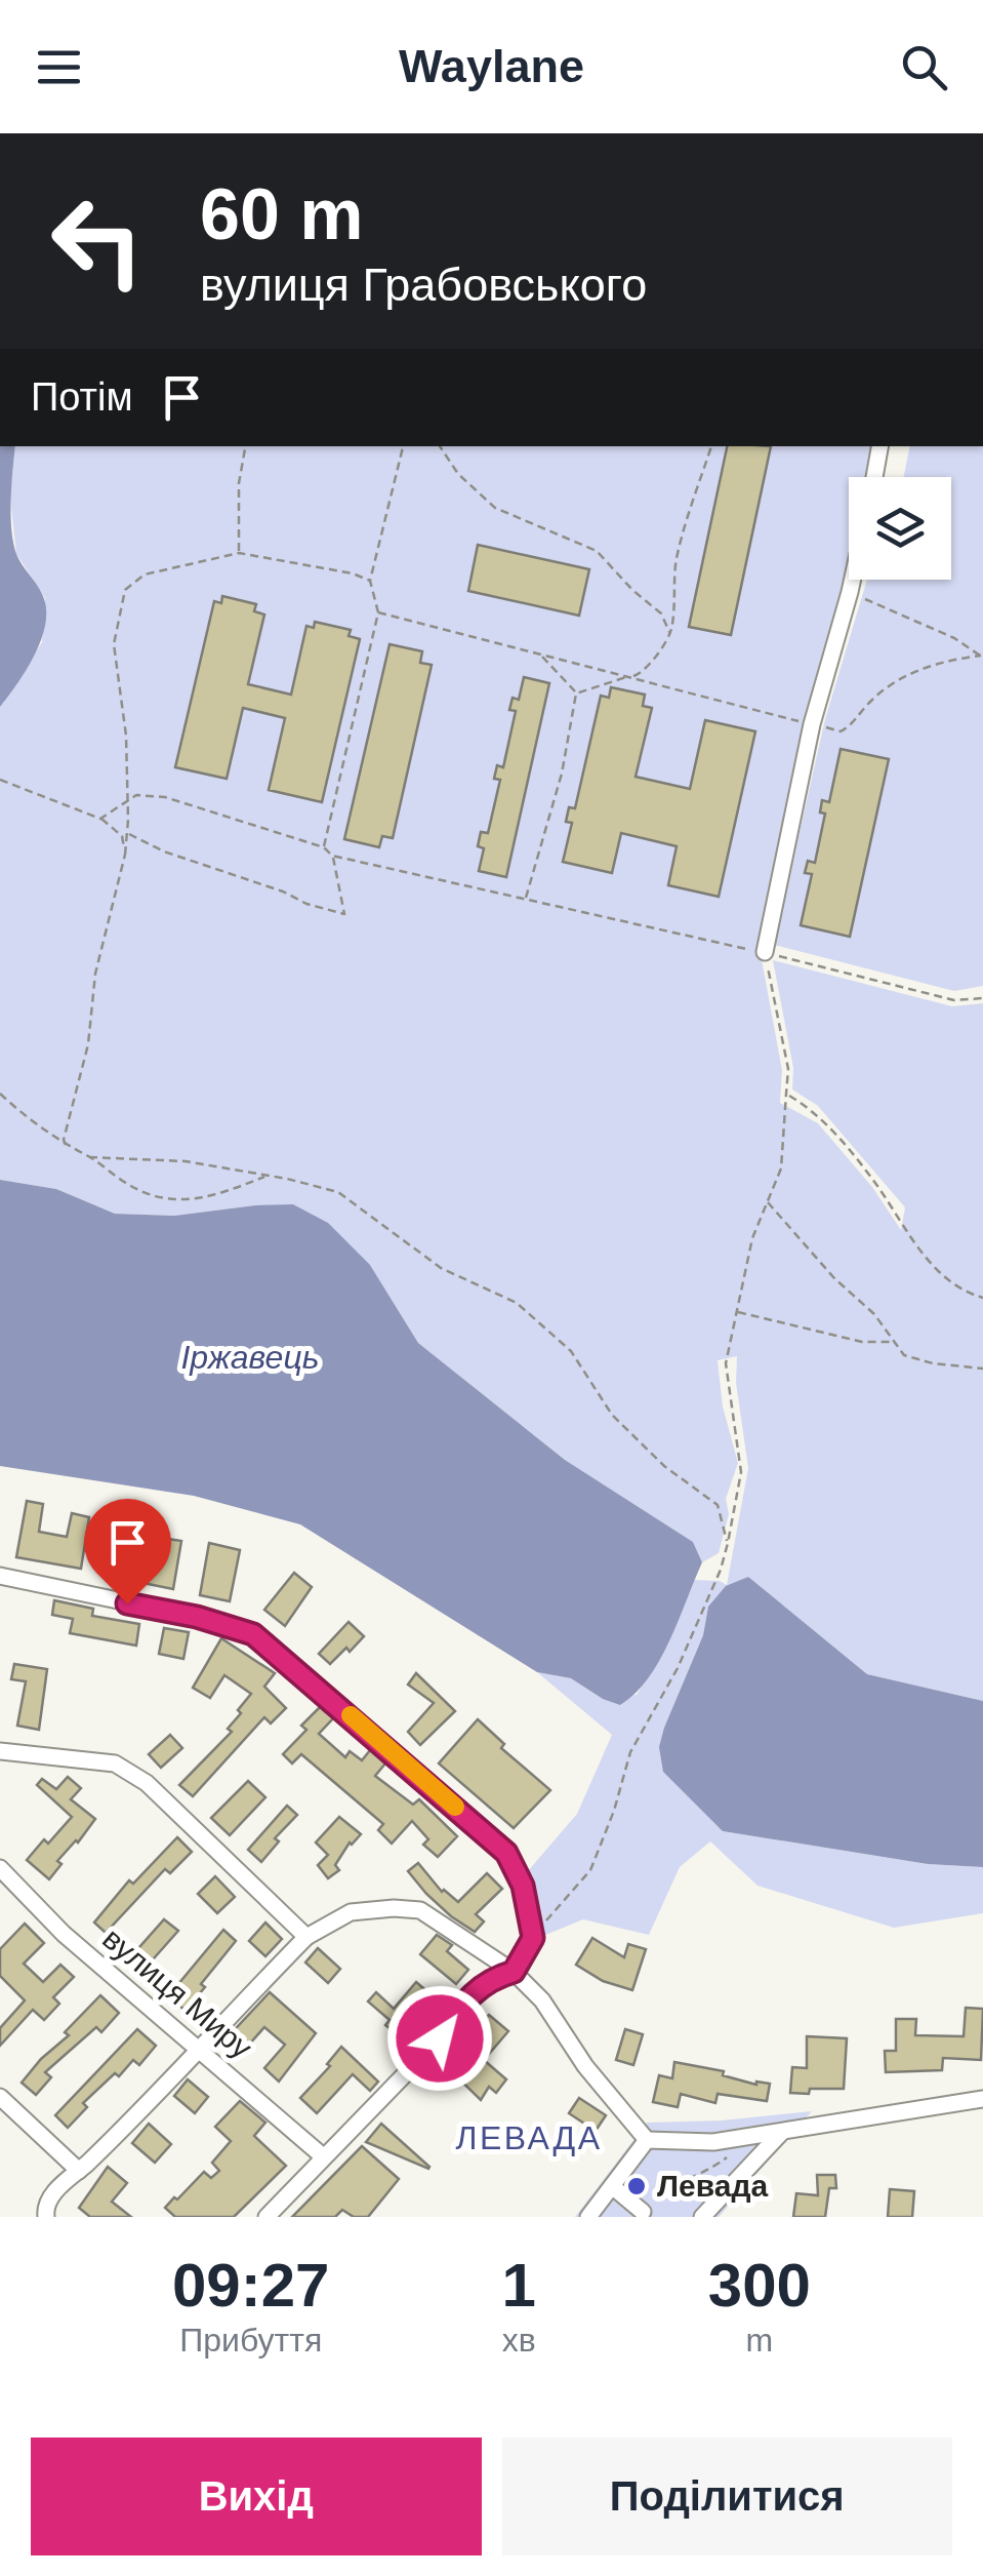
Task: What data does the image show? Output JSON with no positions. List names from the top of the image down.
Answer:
{
  "streets": {
    "street": ["вулиця Миру"]
  },
  "districts": ["ЛЕВАДА"],
  "water": ["Іржавець"],
  "places": ["Левада"],
  "page": {
    "header": "Waylane",
    "turn": ["60 m", "вулиця Грабовського"],
    "then": "Потім",
    "eta": [
      "09:27",
      "Прибуття",
      "1",
      "хв",
      "300",
      "m"
    ],
    "buttons": ["Вихід", "Поділитися"]
  }
}
